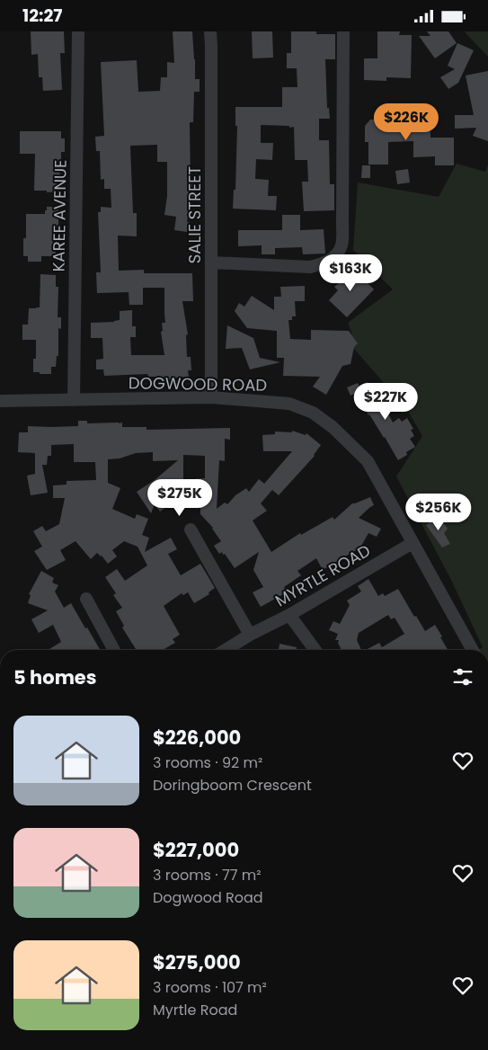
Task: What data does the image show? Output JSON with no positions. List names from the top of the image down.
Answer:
{
  "streets": {
    "street": [
      "SALIE STREET",
      "KAREE AVENUE",
      "DOGWOOD ROAD",
      "MYRTLE ROAD"
    ]
  },
  "crossings": [
    ["SALIE STREET", "DOGWOOD ROAD"],
    ["KAREE AVENUE", "DOGWOOD ROAD"],
    ["DOGWOOD ROAD", "MYRTLE ROAD"]
  ],
  "page": {
    "status": "12:27",
    "price": [
      "$226K",
      "$163K",
      "$227K",
      "$275K",
      "$256K"
    ],
    "heading": "5 homes",
    "list": [
      {
        "name": "$226,000",
        "note": "3 rooms · 92 m² · Doringboom Crescent"
      },
      {
        "name": "$227,000",
        "note": "3 rooms · 77 m² · Dogwood Road"
      },
      {
        "name": "$275,000",
        "note": "3 rooms · 107 m² · Myrtle Road"
      }
    ]
  }
}
